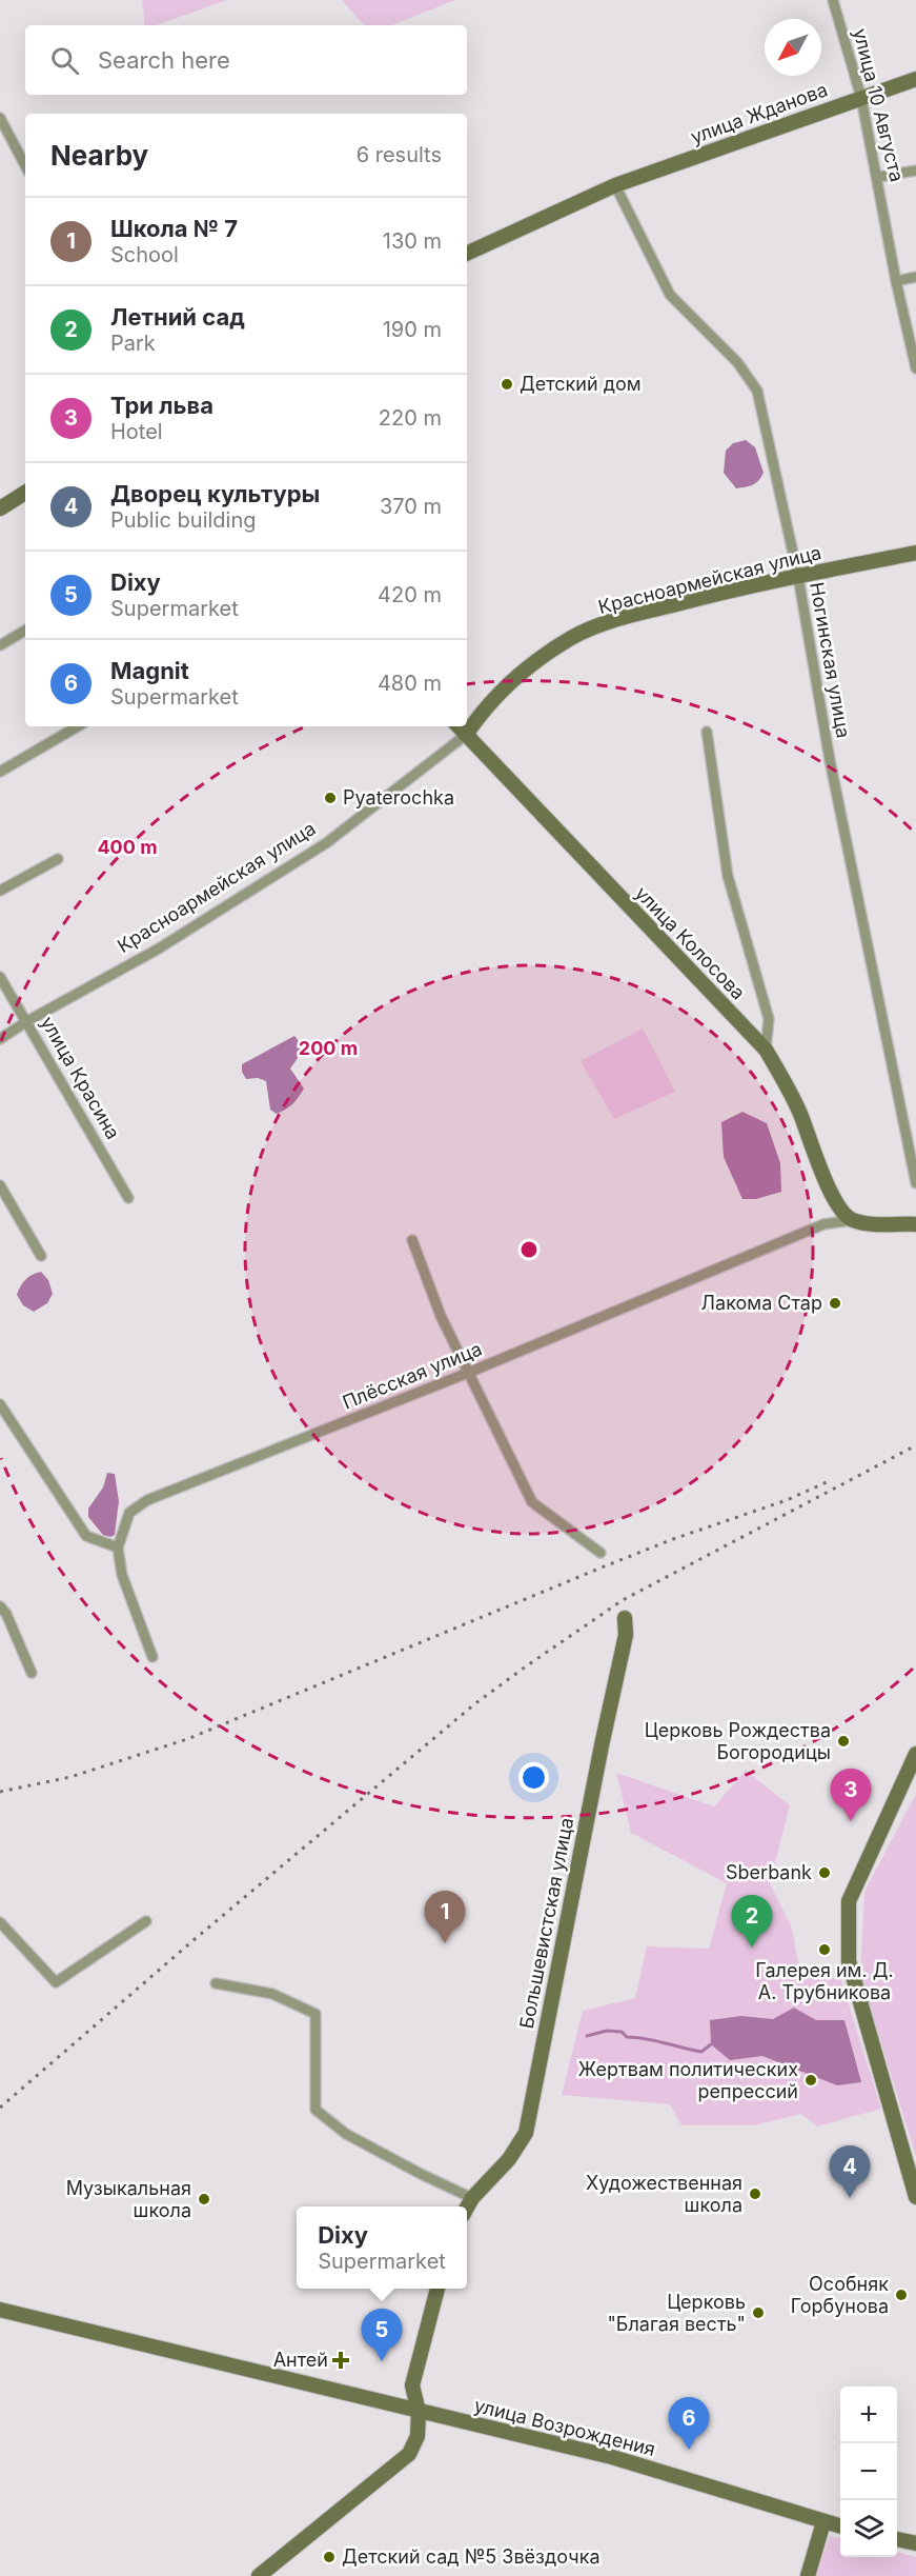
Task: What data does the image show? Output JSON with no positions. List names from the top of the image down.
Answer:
{
  "streets": {
    "main road": [
      "улица Жданова",
      "Красноармейская улица",
      "улица Колосова",
      "Большевистская улица",
      "улица Возрождения"
    ],
    "street": [
      "улица 10 Августа",
      "Ногинская улица",
      "улица Красина",
      "Плёсская улица"
    ]
  },
  "crossings": [
    ["улица 10 Августа", "улица Жданова"],
    ["улица Жданова", "Ногинская улица"],
    ["Красноармейская улица", "Ногинская улица"],
    ["Красноармейская улица", "улица Колосова"],
    ["Красноармейская улица", "улица Красина"],
    ["улица Колосова", "Плёсская улица"]
  ],
  "places": {
    "other": [
      "Детский дом",
      "Pyaterochka",
      "Лакома Стар",
      "Церковь Рождества Богородицы",
      "Sberbank",
      "Галерея им. Д. А. Трубникова",
      "Жертвам политических репрессий",
      "Художественная школа",
      "Музыкальная школа",
      "Особняк Горбунова",
      "Церковь \"Благая весть\"",
      "Детский сад №5 Звёздочка"
    ],
    "health": ["Антей"]
  },
  "north": "bottom left",
  "page": {
    "search": "Search here",
    "heading": ["Nearby", "6 results"],
    "list": [
      {
        "mark": "1",
        "name": "Школа № 7",
        "note": "School",
        "value": "130 m"
      },
      {
        "mark": "2",
        "name": "Летний сад",
        "note": "Park",
        "value": "190 m"
      },
      {
        "mark": "3",
        "name": "Три льва",
        "note": "Hotel",
        "value": "220 m"
      },
      {
        "mark": "4",
        "name": "Дворец культуры",
        "note": "Public building",
        "value": "370 m"
      },
      {
        "mark": "5",
        "name": "Dixy",
        "note": "Supermarket",
        "value": "420 m"
      },
      {
        "mark": "6",
        "name": "Magnit",
        "note": "Supermarket",
        "value": "480 m"
      }
    ],
    "pins": [
      "3",
      "1",
      "2",
      "4",
      "5",
      "6"
    ],
    "popup": ["Dixy", "Supermarket"],
    "map_buttons": ["+", "−"]
  },
  "rings": ["400 m", "200 m"]
}
